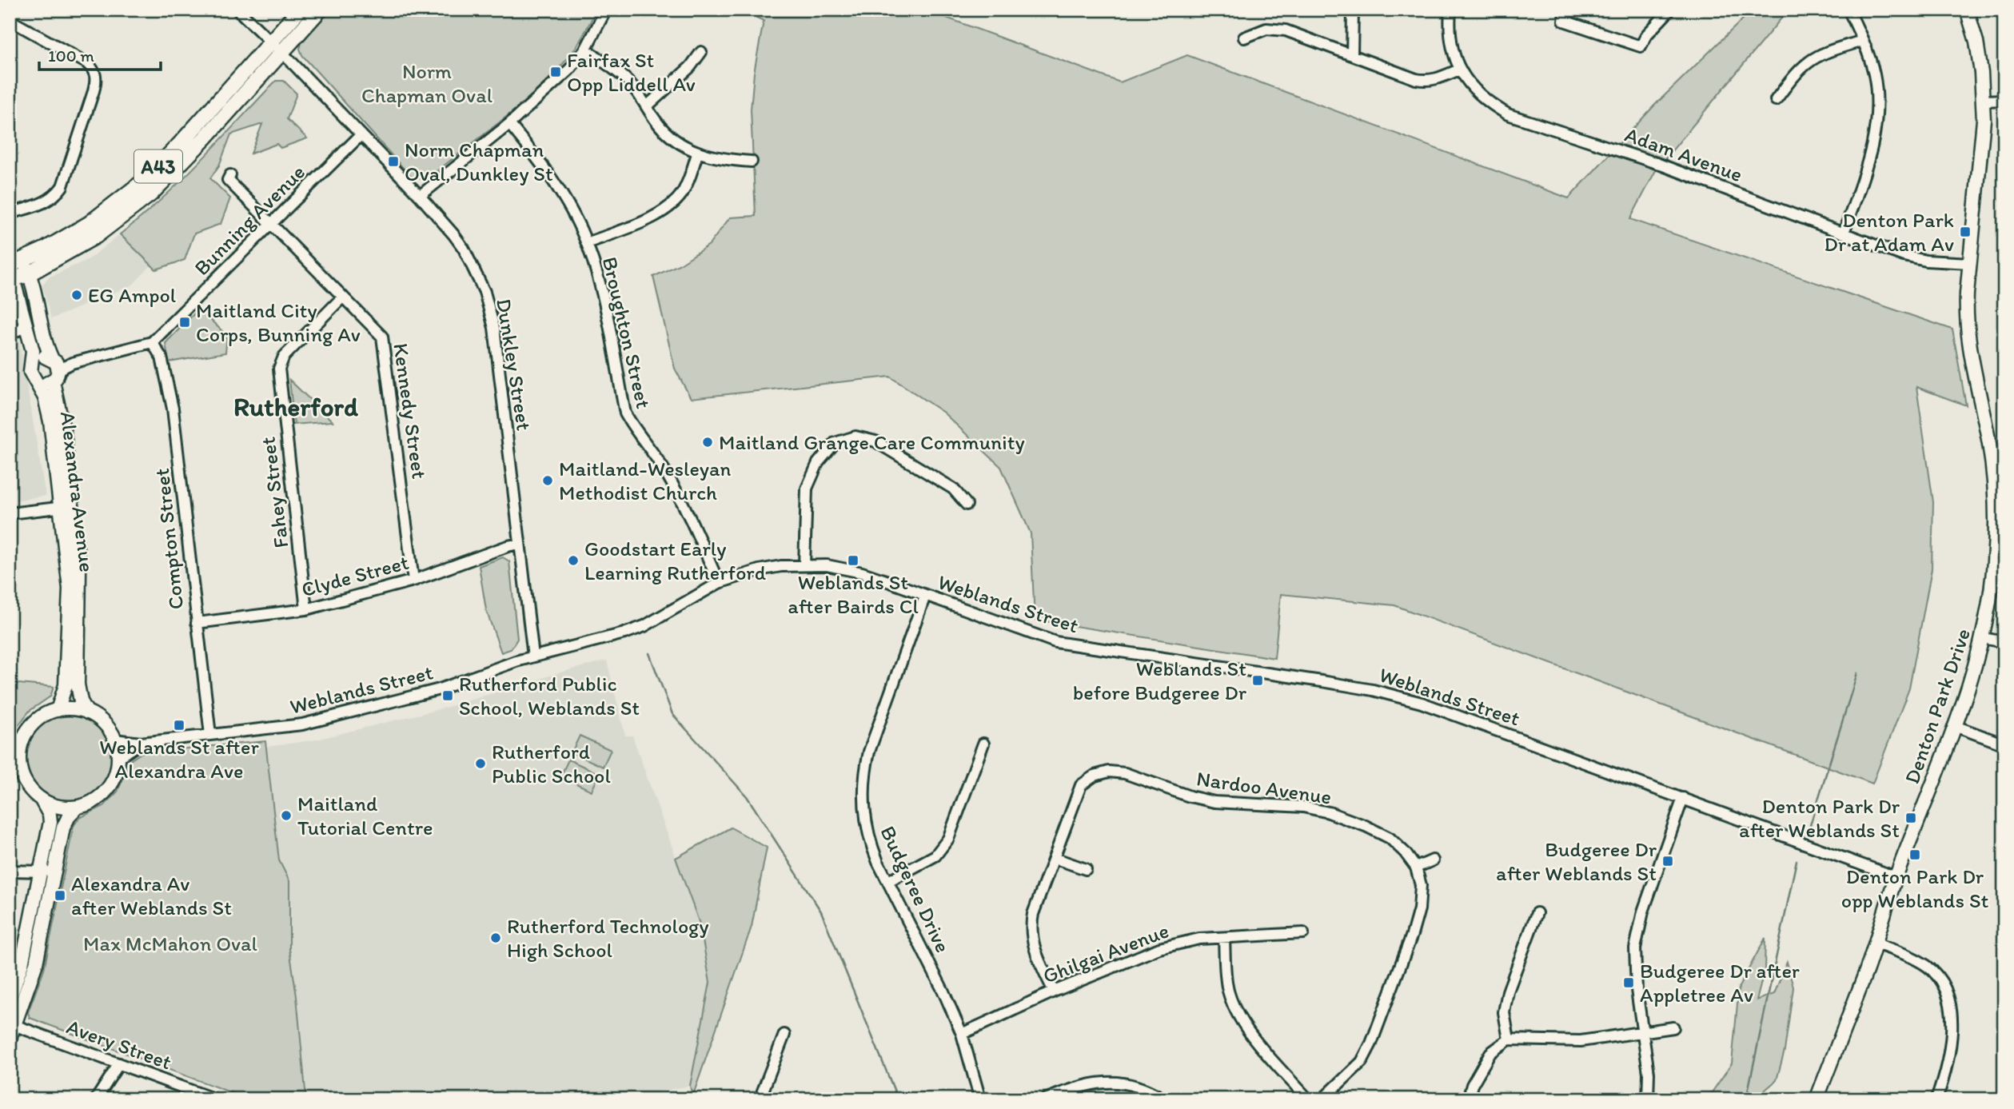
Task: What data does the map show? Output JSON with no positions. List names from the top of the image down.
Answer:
{
  "streets": {
    "highway": ["A43"],
    "main road": ["Alexandra Avenue", "Denton Park Drive"],
    "street": [
      "Adam Avenue",
      "Bunning Avenue",
      "Broughton Street",
      "Dunkley Street",
      "Kennedy Street",
      "Fahey Street",
      "Compton Street",
      "Clyde Street",
      "Weblands Street",
      "Nardoo Avenue",
      "Budgeree Drive",
      "Ghilgai Avenue",
      "Avery Street"
    ]
  },
  "crossings": [
    ["Adam Avenue", "Denton Park Drive"],
    ["A43", "Dunkley Street"],
    ["A43", "Alexandra Avenue"],
    ["Bunning Avenue", "Dunkley Street"],
    ["Bunning Avenue", "Kennedy Street"],
    ["Bunning Avenue", "Compton Street"],
    ["Broughton Street", "Weblands Street"],
    ["Dunkley Street", "Clyde Street"],
    ["Dunkley Street", "Weblands Street"],
    ["Kennedy Street", "Fahey Street"],
    ["Kennedy Street", "Clyde Street"],
    ["Alexandra Avenue", "Weblands Street"],
    ["Fahey Street", "Clyde Street"],
    ["Compton Street", "Clyde Street"],
    ["Compton Street", "Weblands Street"],
    ["Weblands Street", "Denton Park Drive"],
    ["Weblands Street", "Budgeree Drive"],
    ["Nardoo Avenue", "Ghilgai Avenue"],
    ["Budgeree Drive", "Ghilgai Avenue"]
  ],
  "districts": ["Rutherford"],
  "parks": ["Norm Chapman Oval", "Max McMahon Oval"],
  "places": {
    "transit": [
      "Fairfax St Opp Liddell Av",
      "Norm Chapman Oval, Dunkley St",
      "Denton Park Dr at Adam Av",
      "Maitland City Corps, Bunning Av",
      "Weblands St after Bairds Cl",
      "Weblands St before Budgeree Dr",
      "Rutherford Public School, Weblands St",
      "Weblands St after Alexandra Ave",
      "Denton Park Dr after Weblands St",
      "Denton Park Dr opp Weblands St",
      "Budgeree Dr after Weblands St",
      "Alexandra Av after Weblands St",
      "Budgeree Dr after Appletree Av"
    ],
    "other": [
      "EG Ampol",
      "Maitland Grange Care Community",
      "Maitland-Wesleyan Methodist Church",
      "Goodstart Early Learning Rutherford",
      "Rutherford Public School",
      "Maitland Tutorial Centre",
      "Rutherford Technology High School"
    ]
  },
  "scale_bar": "100 m"
}
